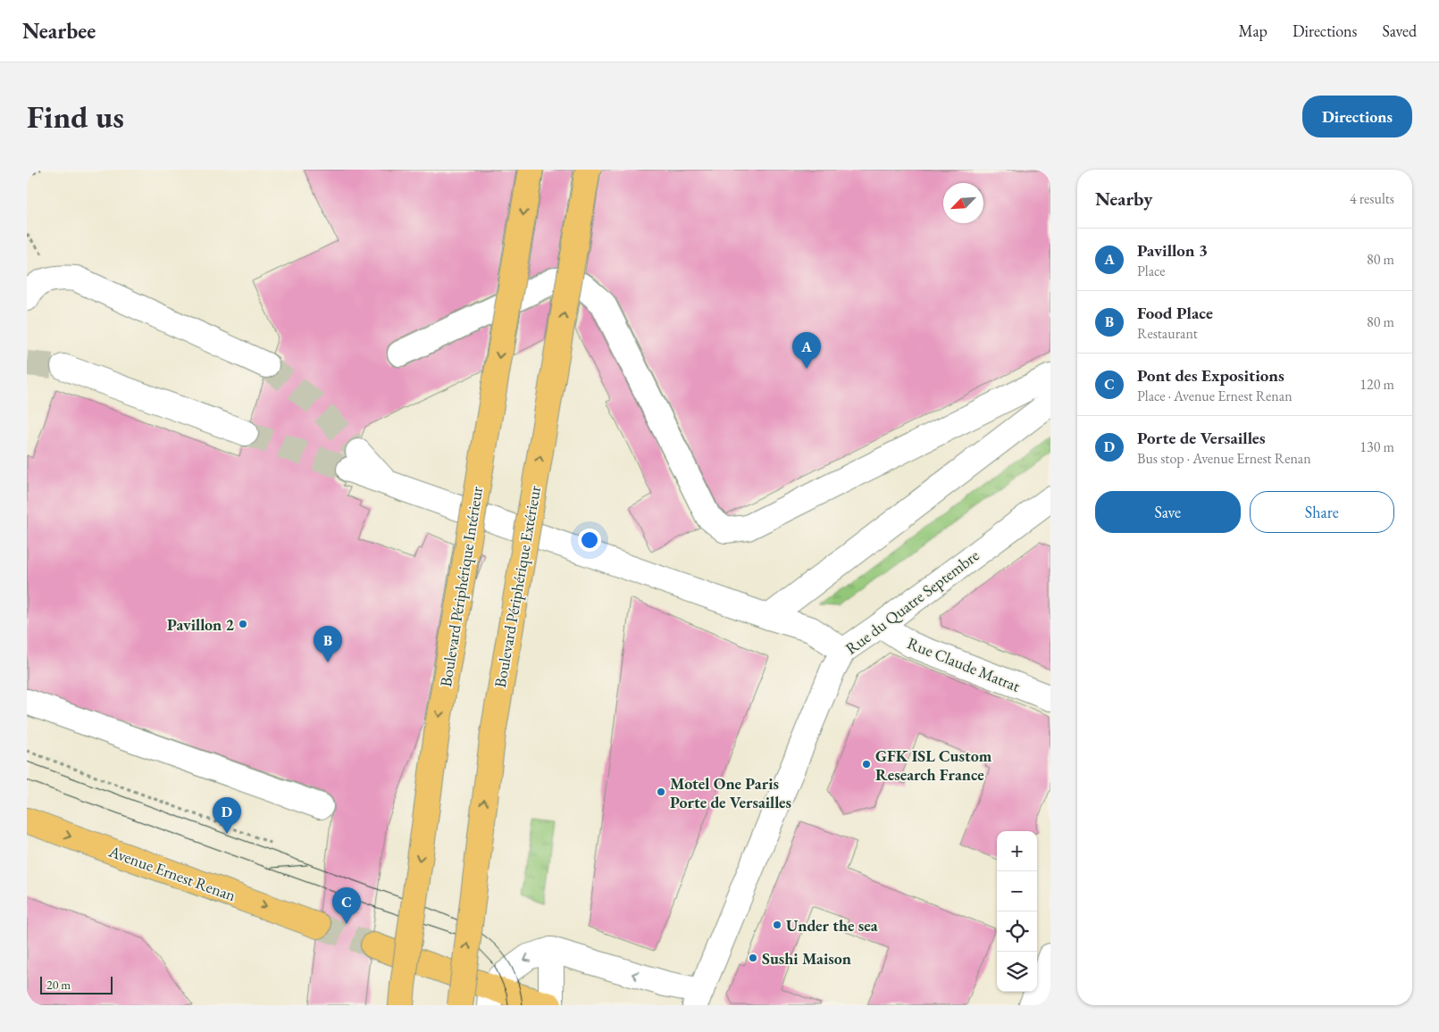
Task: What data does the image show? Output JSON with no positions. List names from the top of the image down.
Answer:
{
  "streets": {
    "main road": ["Boulevard Périphérique Intérieur", "Boulevard Périphérique Extérieur", "Avenue Ernest Renan"],
    "street": ["Rue du Quatre Septembre", "Rue Claude Matrat"]
  },
  "crossings": [
    ["Rue du Quatre Septembre", "Rue Claude Matrat"]
  ],
  "one_way": ["Boulevard Périphérique Intérieur", "Boulevard Périphérique Extérieur", "Avenue Ernest Renan"],
  "places": [
    "Pavillon 2",
    "GFK ISL Custom Research France",
    "Motel One Paris Porte de Versailles",
    "Under the sea",
    "Sushi Maison"
  ],
  "scale_bar": "20 m",
  "north": "bottom left",
  "page": {
    "header": "Nearbee",
    "nav": ["Map", "Directions", "Saved"],
    "buttons": [
      "Directions",
      ["Save", "Share"]
    ],
    "title": "Find us",
    "heading": ["Nearby", "4 results"],
    "list": [
      {
        "mark": "A",
        "name": "Pavillon 3",
        "note": "Place",
        "value": "80 m"
      },
      {
        "mark": "B",
        "name": "Food Place",
        "note": "Restaurant",
        "value": "80 m"
      },
      {
        "mark": "C",
        "name": "Pont des Expositions",
        "note": "Place · Avenue Ernest Renan",
        "value": "120 m"
      },
      {
        "mark": "D",
        "name": "Porte de Versailles",
        "note": "Bus stop · Avenue Ernest Renan",
        "value": "130 m"
      }
    ],
    "pins": [
      "A",
      "B",
      "D",
      "C"
    ],
    "map_buttons": ["+", "−"],
    "scale": "20 m"
  }
}
